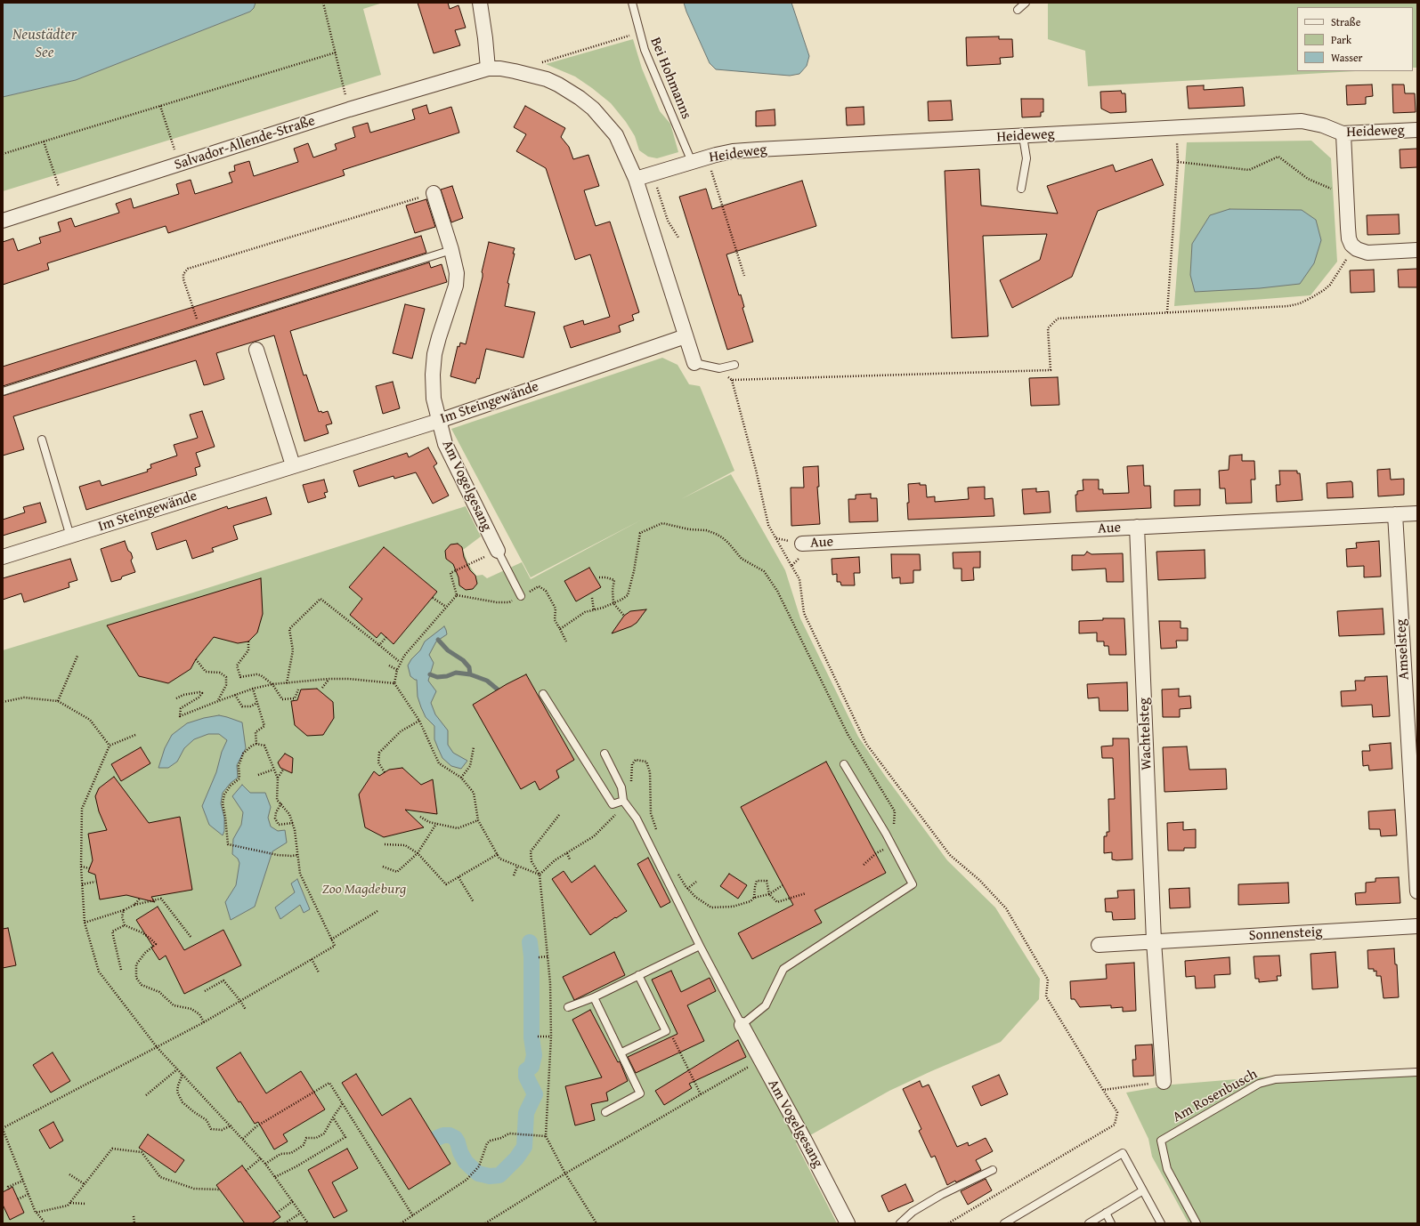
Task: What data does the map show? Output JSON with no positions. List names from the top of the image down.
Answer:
{
  "streets": {
    "street": [
      "Heideweg",
      "Salvador-Allende-Straße",
      "Im Steingewände",
      "Am Vogelgesang",
      "Aue",
      "Amselsteg",
      "Wachtelsteg",
      "Sonnensteig"
    ],
    "lane": ["Bei Hohmanns", "Am Rosenbusch"]
  },
  "crossings": [
    ["Bei Hohmanns", "Heideweg"],
    ["Heideweg", "Salvador-Allende-Straße"],
    ["Im Steingewände", "Am Vogelgesang"],
    ["Aue", "Amselsteg"],
    ["Aue", "Wachtelsteg"],
    ["Wachtelsteg", "Sonnensteig"]
  ],
  "water": ["Neustädter See"],
  "parks": ["Zoo Magdeburg"],
  "legend": ["Straße", "Park", "Wasser"]
}
